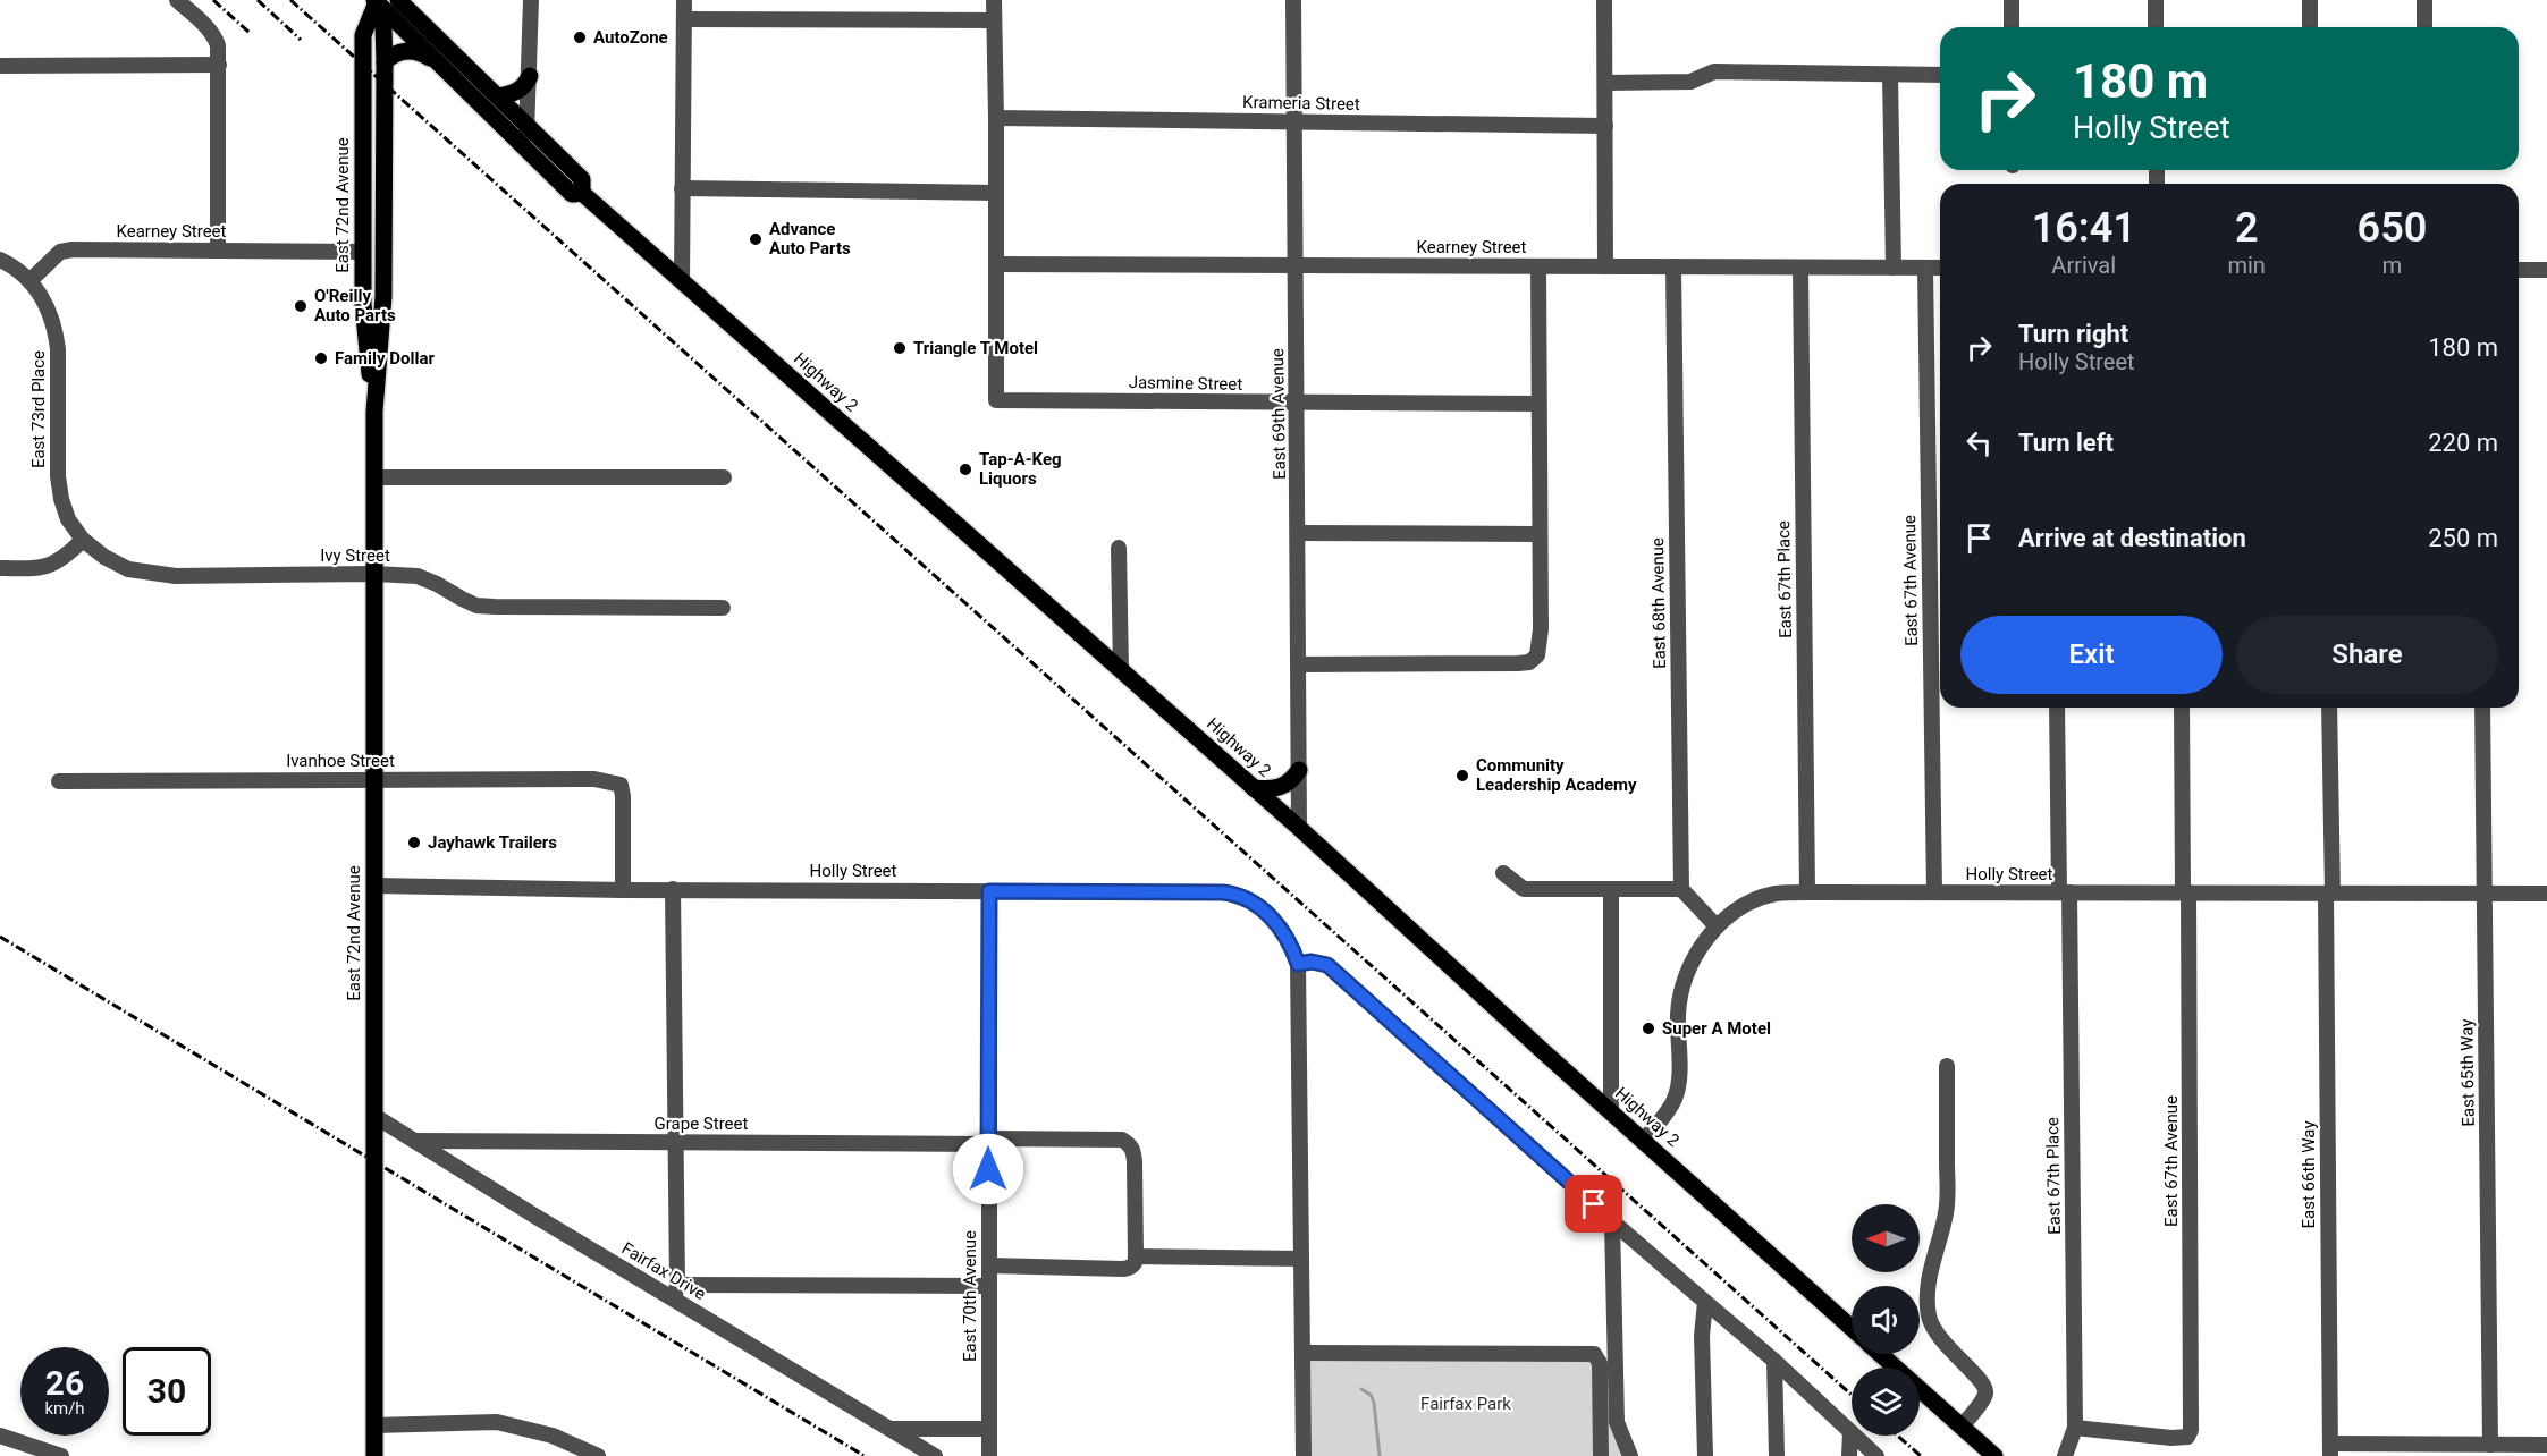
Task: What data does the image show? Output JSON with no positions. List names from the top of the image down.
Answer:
{
  "streets": {
    "main road": ["East 72nd Avenue", "Highway 2"],
    "street": [
      "Krameria Street",
      "Kearney Street",
      "Jasmine Street",
      "East 73rd Place",
      "East 69th Avenue",
      "Ivy Street",
      "East 67th Place",
      "East 67th Avenue",
      "East 68th Avenue",
      "Ivanhoe Street",
      "Holly Street",
      "East 65th Way",
      "Grape Street",
      "East 66th Way",
      "Fairfax Drive",
      "East 70th Avenue"
    ]
  },
  "crossings": [
    ["Krameria Street", "East 69th Avenue"],
    ["East 72nd Avenue", "Kearney Street"],
    ["East 72nd Avenue", "Highway 2"],
    ["East 72nd Avenue", "Ivy Street"],
    ["East 72nd Avenue", "Ivanhoe Street"],
    ["East 72nd Avenue", "Holly Street"],
    ["East 72nd Avenue", "Fairfax Drive"],
    ["Kearney Street", "Jasmine Street"],
    ["Kearney Street", "East 73rd Place"],
    ["Kearney Street", "East 69th Avenue"],
    ["Kearney Street", "East 67th Place"],
    ["Kearney Street", "East 67th Avenue"],
    ["Kearney Street", "East 68th Avenue"],
    ["Highway 2", "East 69th Avenue"],
    ["Highway 2", "Holly Street"],
    ["Jasmine Street", "East 69th Avenue"],
    ["East 73rd Place", "Ivy Street"],
    ["East 67th Place", "East 67th Avenue"],
    ["East 67th Place", "Holly Street"],
    ["East 67th Avenue", "Holly Street"],
    ["Ivanhoe Street", "Holly Street"],
    ["Holly Street", "East 65th Way"],
    ["Holly Street", "East 66th Way"],
    ["Holly Street", "East 70th Avenue"],
    ["Grape Street", "Fairfax Drive"],
    ["Grape Street", "East 70th Avenue"]
  ],
  "parks": ["Fairfax Park"],
  "places": [
    "AutoZone",
    "Advance Auto Parts",
    "O'Reilly Auto Parts",
    "Triangle T Motel",
    "Family Dollar",
    "Tap-A-Keg Liquors",
    "Community Leadership Academy",
    "Jayhawk Trailers",
    "Super A Motel"
  ],
  "north": "left",
  "page": {
    "turn": ["180 m", "Holly Street"],
    "eta": [
      "16:41",
      "Arrival",
      "2",
      "min",
      "650",
      "m"
    ],
    "list": [
      {
        "name": "Turn right",
        "note": "Holly Street",
        "value": "180 m"
      },
      {
        "name": "Turn left",
        "value": "220 m"
      },
      {
        "name": "Arrive at destination",
        "value": "250 m"
      }
    ],
    "buttons": ["Exit", "Share"],
    "speed": "26 km/h",
    "limit": "30"
  }
}
